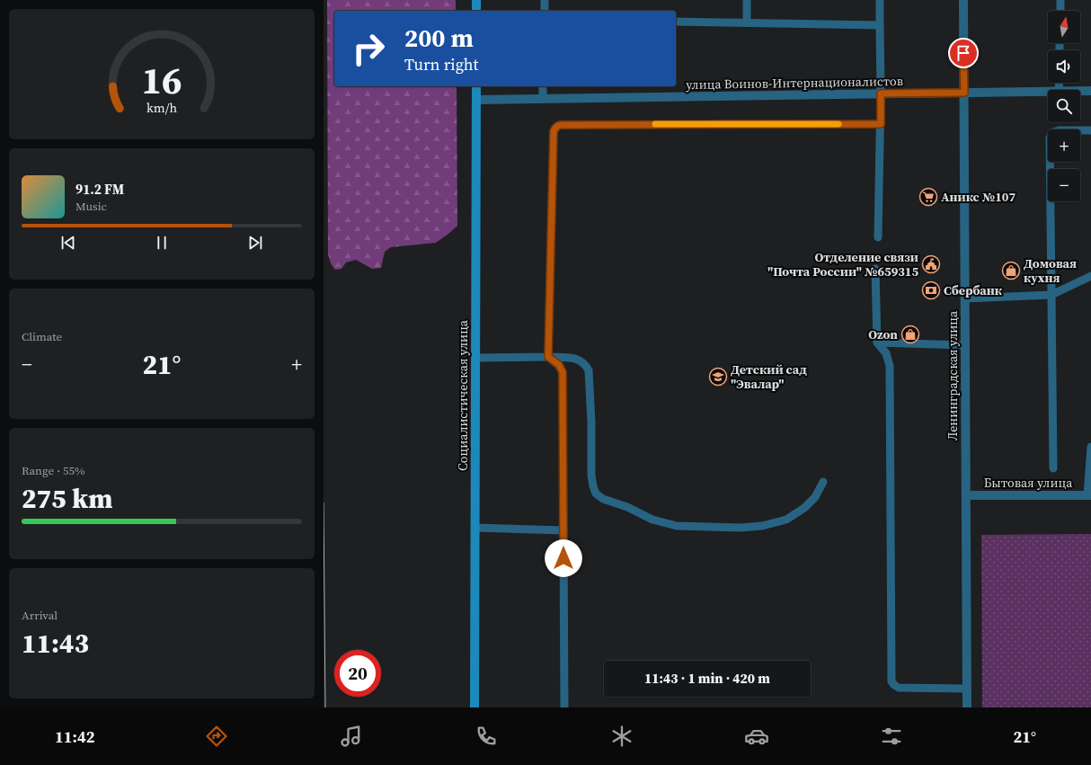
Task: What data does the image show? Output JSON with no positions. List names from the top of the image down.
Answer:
{
  "streets": {
    "street": [
      "улица Воинов-Интернационалистов",
      "Ленинградская улица",
      "Социалистическая улица",
      "Бытовая улица"
    ]
  },
  "crossings": [
    ["улица Воинов-Интернационалистов", "Ленинградская улица"],
    ["улица Воинов-Интернационалистов", "Социалистическая улица"],
    ["Ленинградская улица", "Бытовая улица"]
  ],
  "places": {
    "supermarket": ["Аникс №107"],
    "public building": ["Отделение связи \"Почта России\" №659315"],
    "shop": ["Домовая кухня", "Ozon"],
    "bank": ["Сбербанк"],
    "school or university": ["Детский сад \"Эвалар\""]
  },
  "north": "top",
  "page": {
    "map_buttons": ["+", "−"],
    "turn": ["200 m", "Turn right"],
    "song": ["91.2 FM", "Music"],
    "tile": [
      "Climate",
      ["Range · 55%", "275 km"],
      ["Arrival", "11:43"]
    ],
    "heat": ["−", "21°", "+"],
    "limit": "20",
    "trip": "11:43 · 1 min · 420 m",
    "tabs": ["11:42", "21°"],
    "gauge": ["16", "km/h"]
  }
}
